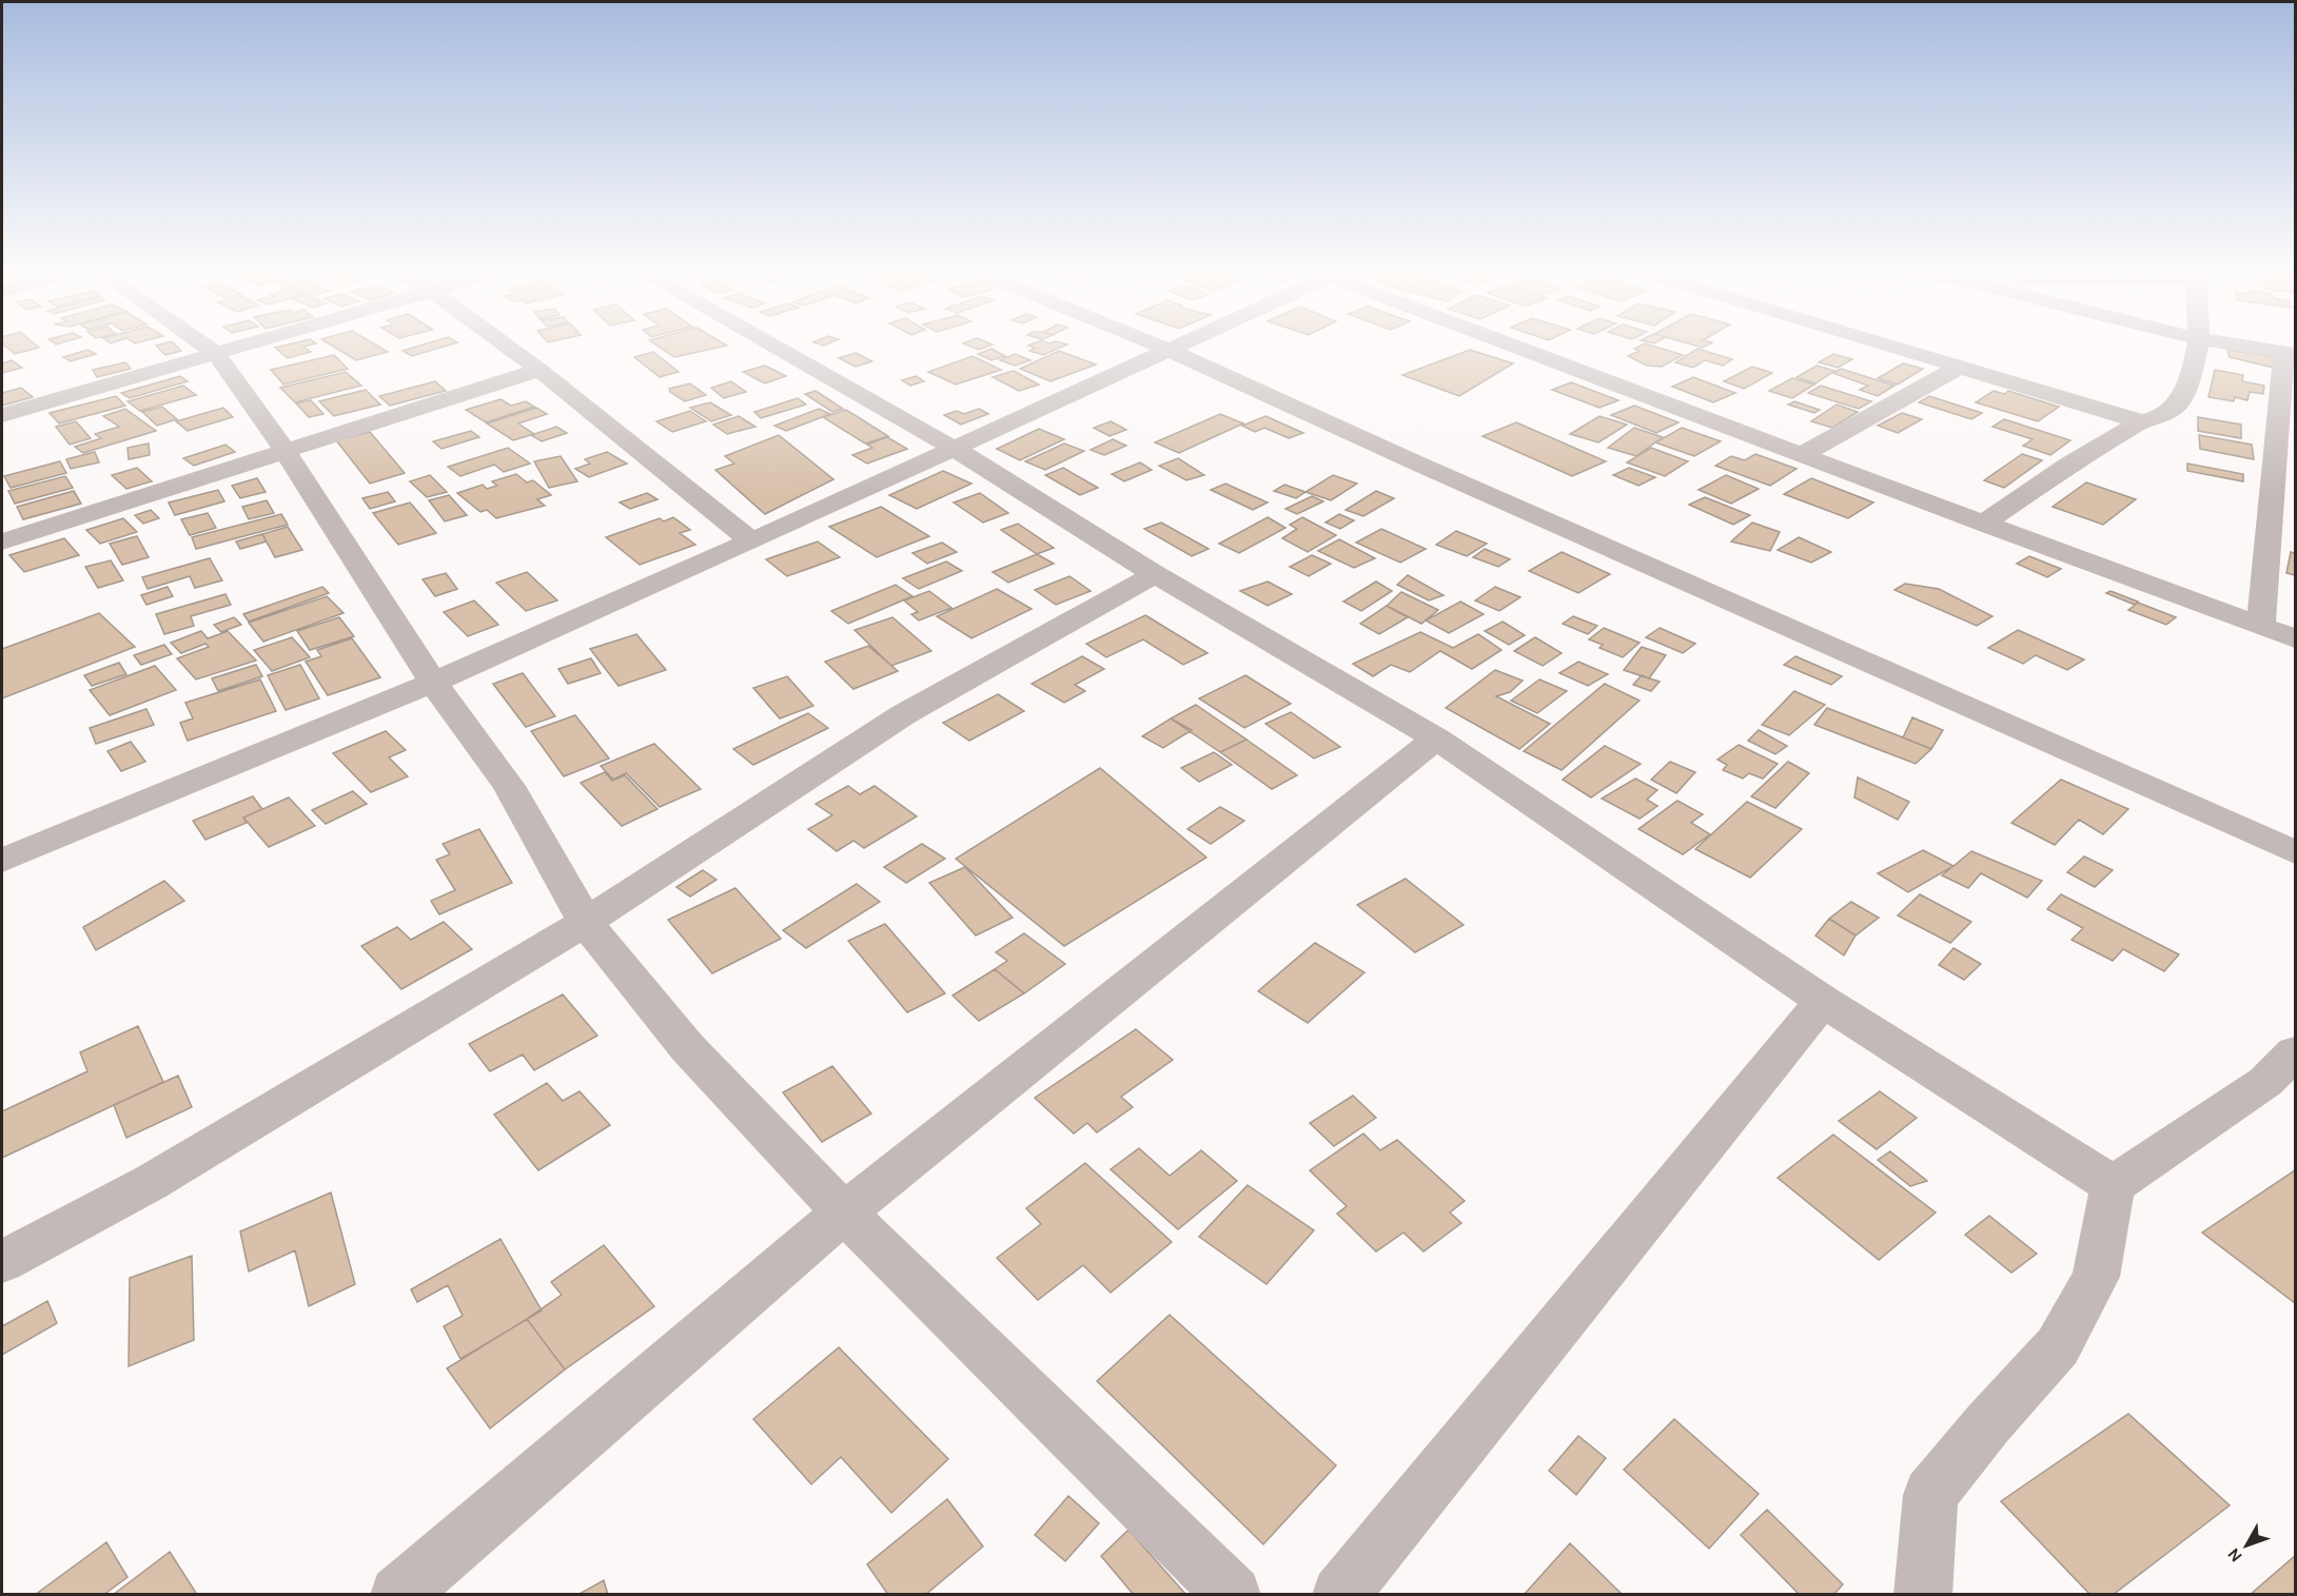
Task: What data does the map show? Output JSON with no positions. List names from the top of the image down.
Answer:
{
  "north": "bottom left"
}
